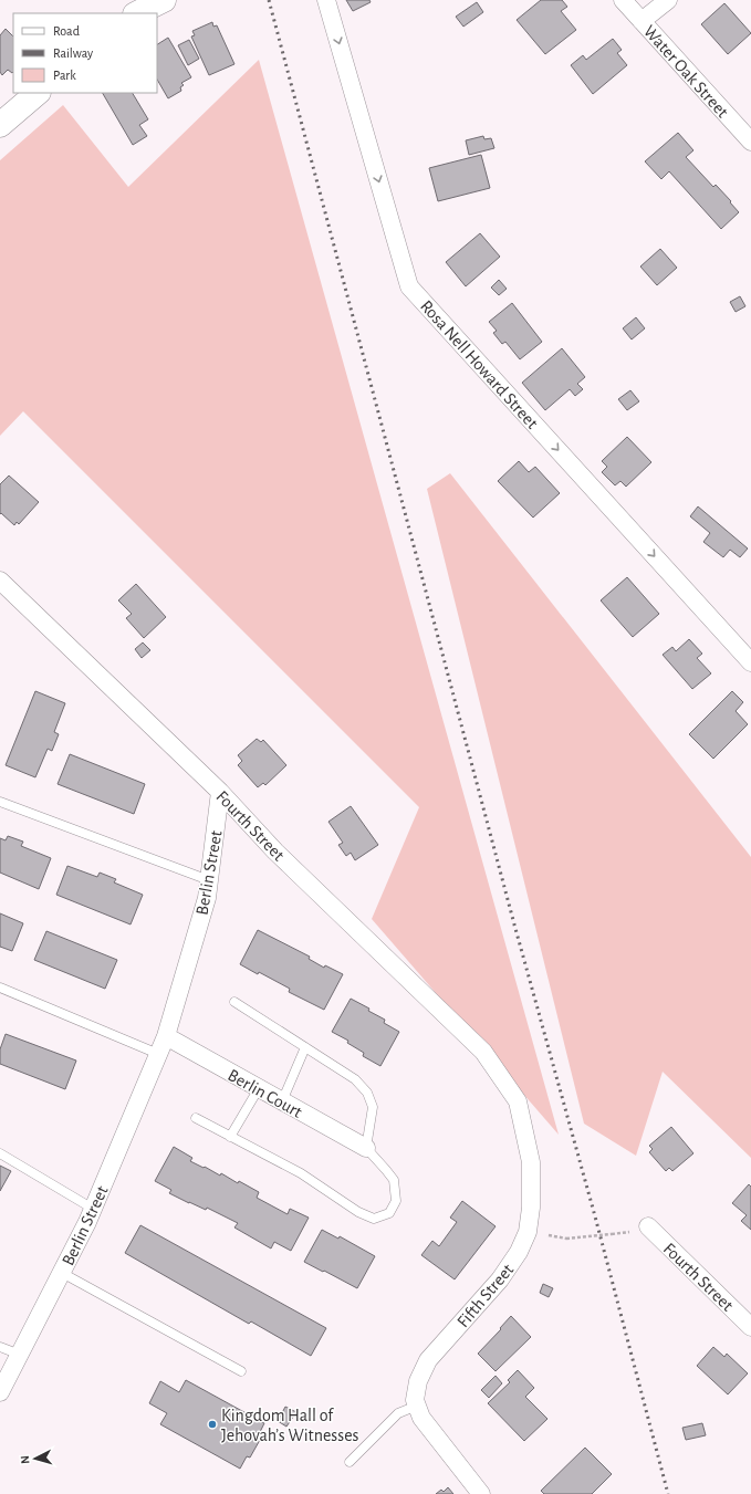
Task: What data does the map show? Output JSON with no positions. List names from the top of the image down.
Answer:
{
  "streets": {
    "street": [
      "Water Oak Street",
      "Rosa Nell Howard Street",
      "Fourth Street",
      "Berlin Street",
      "Berlin Court",
      "Fifth Street"
    ]
  },
  "crossings": [
    ["Fourth Street", "Berlin Street"],
    ["Fourth Street", "Fifth Street"],
    ["Berlin Street", "Berlin Court"]
  ],
  "one_way": ["Rosa Nell Howard Street"],
  "places": ["Kingdom Hall of Jehovah’s Witnesses"],
  "legend": ["Road", "Railway", "Park"],
  "north": "left"
}
